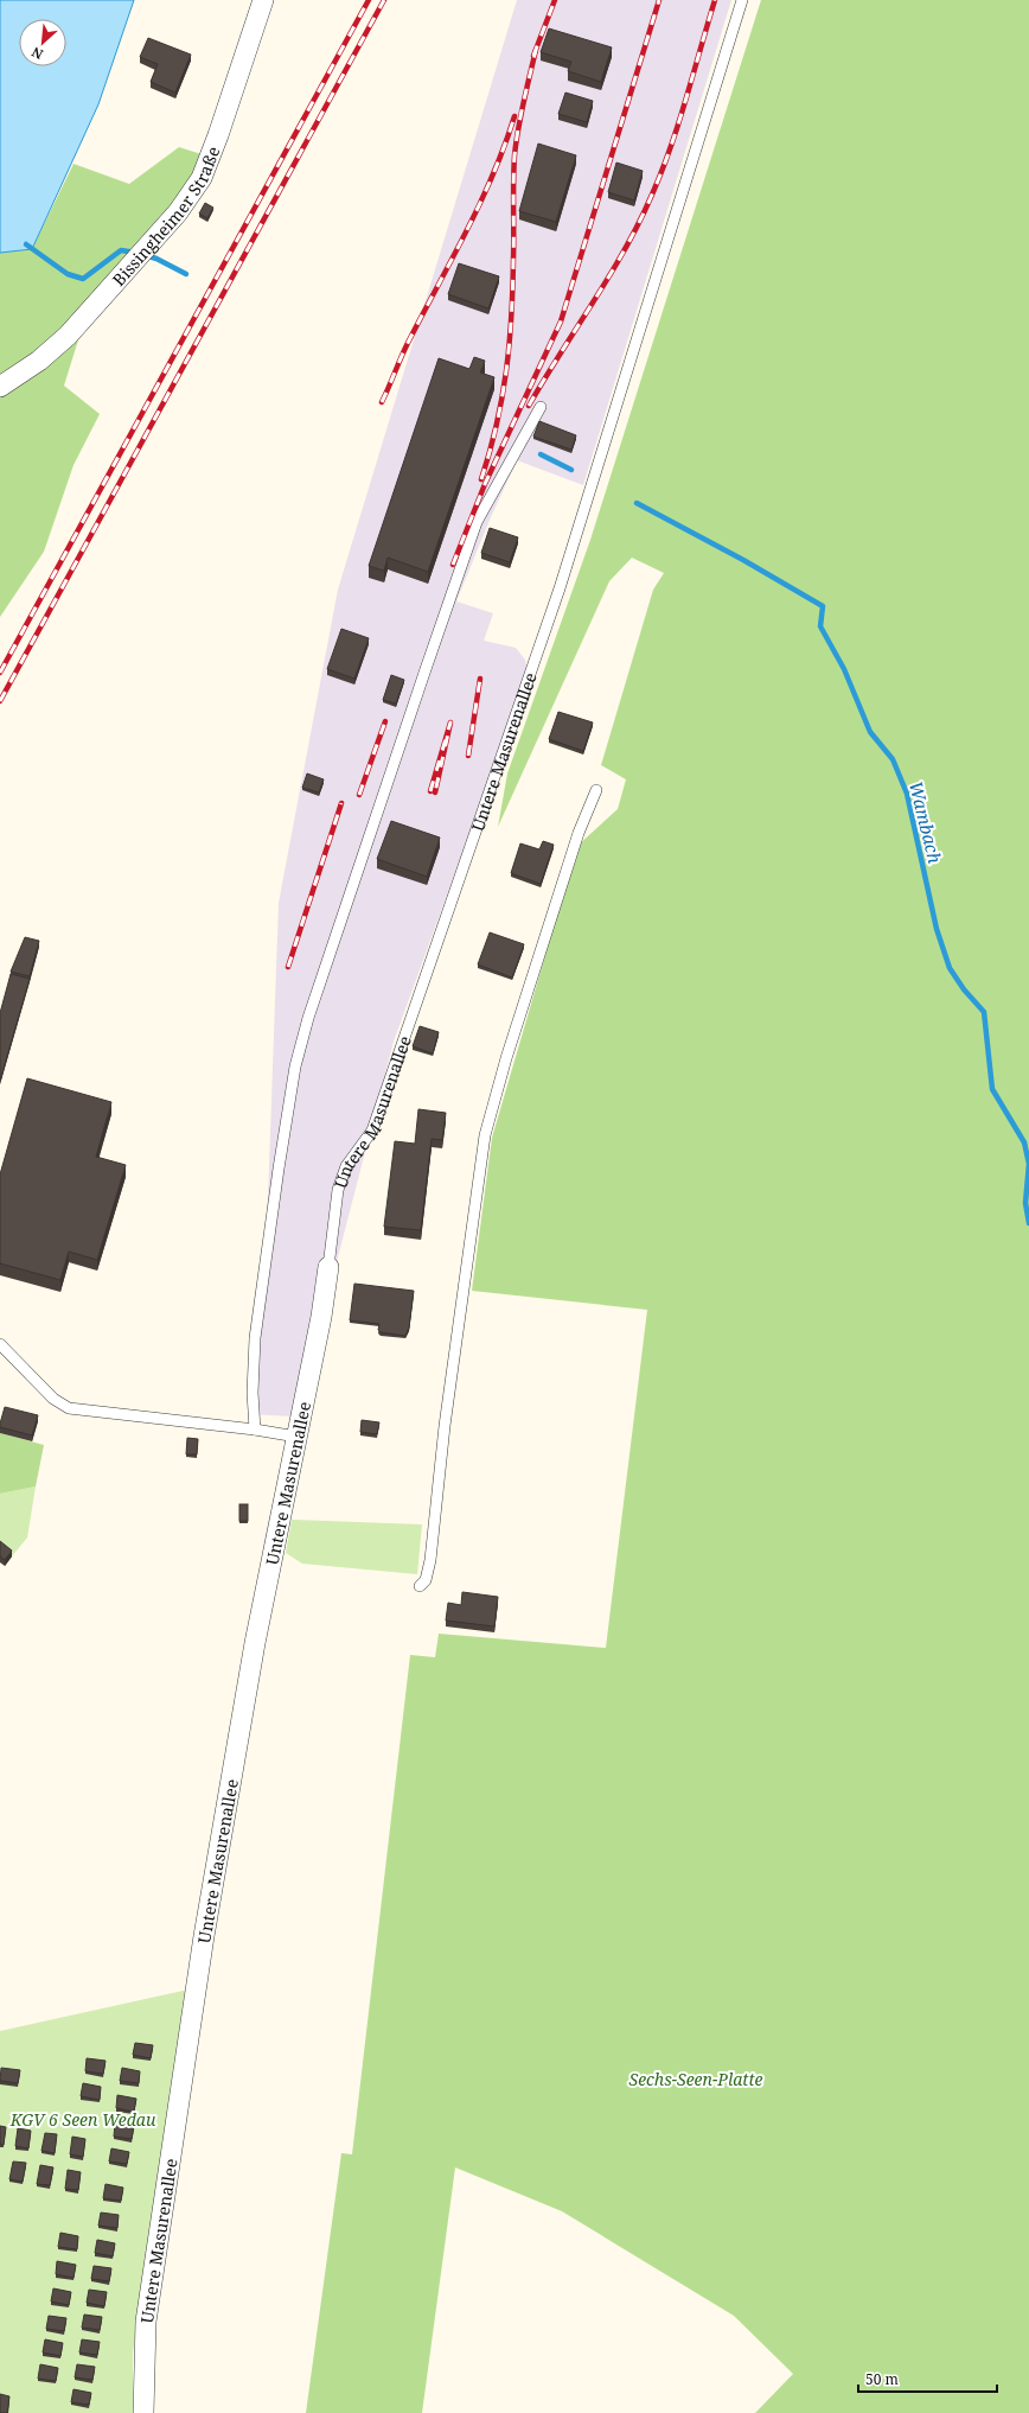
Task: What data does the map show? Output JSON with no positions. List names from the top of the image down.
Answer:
{
  "streets": {
    "street": ["Bissingheimer Straße", "Untere Masurenallee"]
  },
  "water": ["Wambach"],
  "parks": ["Sechs-Seen-Platte", "KGV 6 Seen Wedau"],
  "scale_bar": "50 m",
  "north": "bottom left"
}
